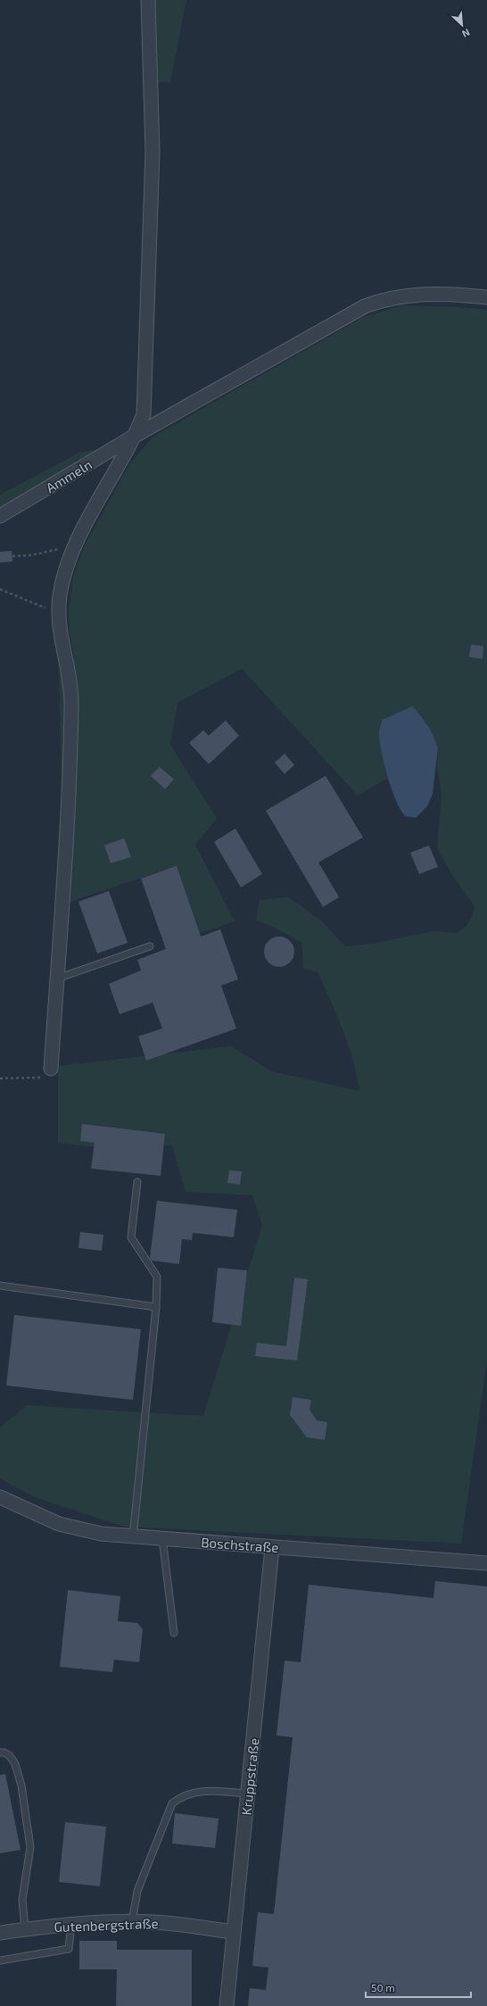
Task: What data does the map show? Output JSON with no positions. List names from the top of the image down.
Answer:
{
  "streets": {
    "street": [
      "Ammeln",
      "Boschstraße",
      "Kruppstraße",
      "Gutenbergstraße"
    ]
  },
  "crossings": [
    ["Boschstraße", "Kruppstraße"],
    ["Kruppstraße", "Gutenbergstraße"]
  ],
  "scale_bar": "50 m",
  "north": "bottom right"
}
